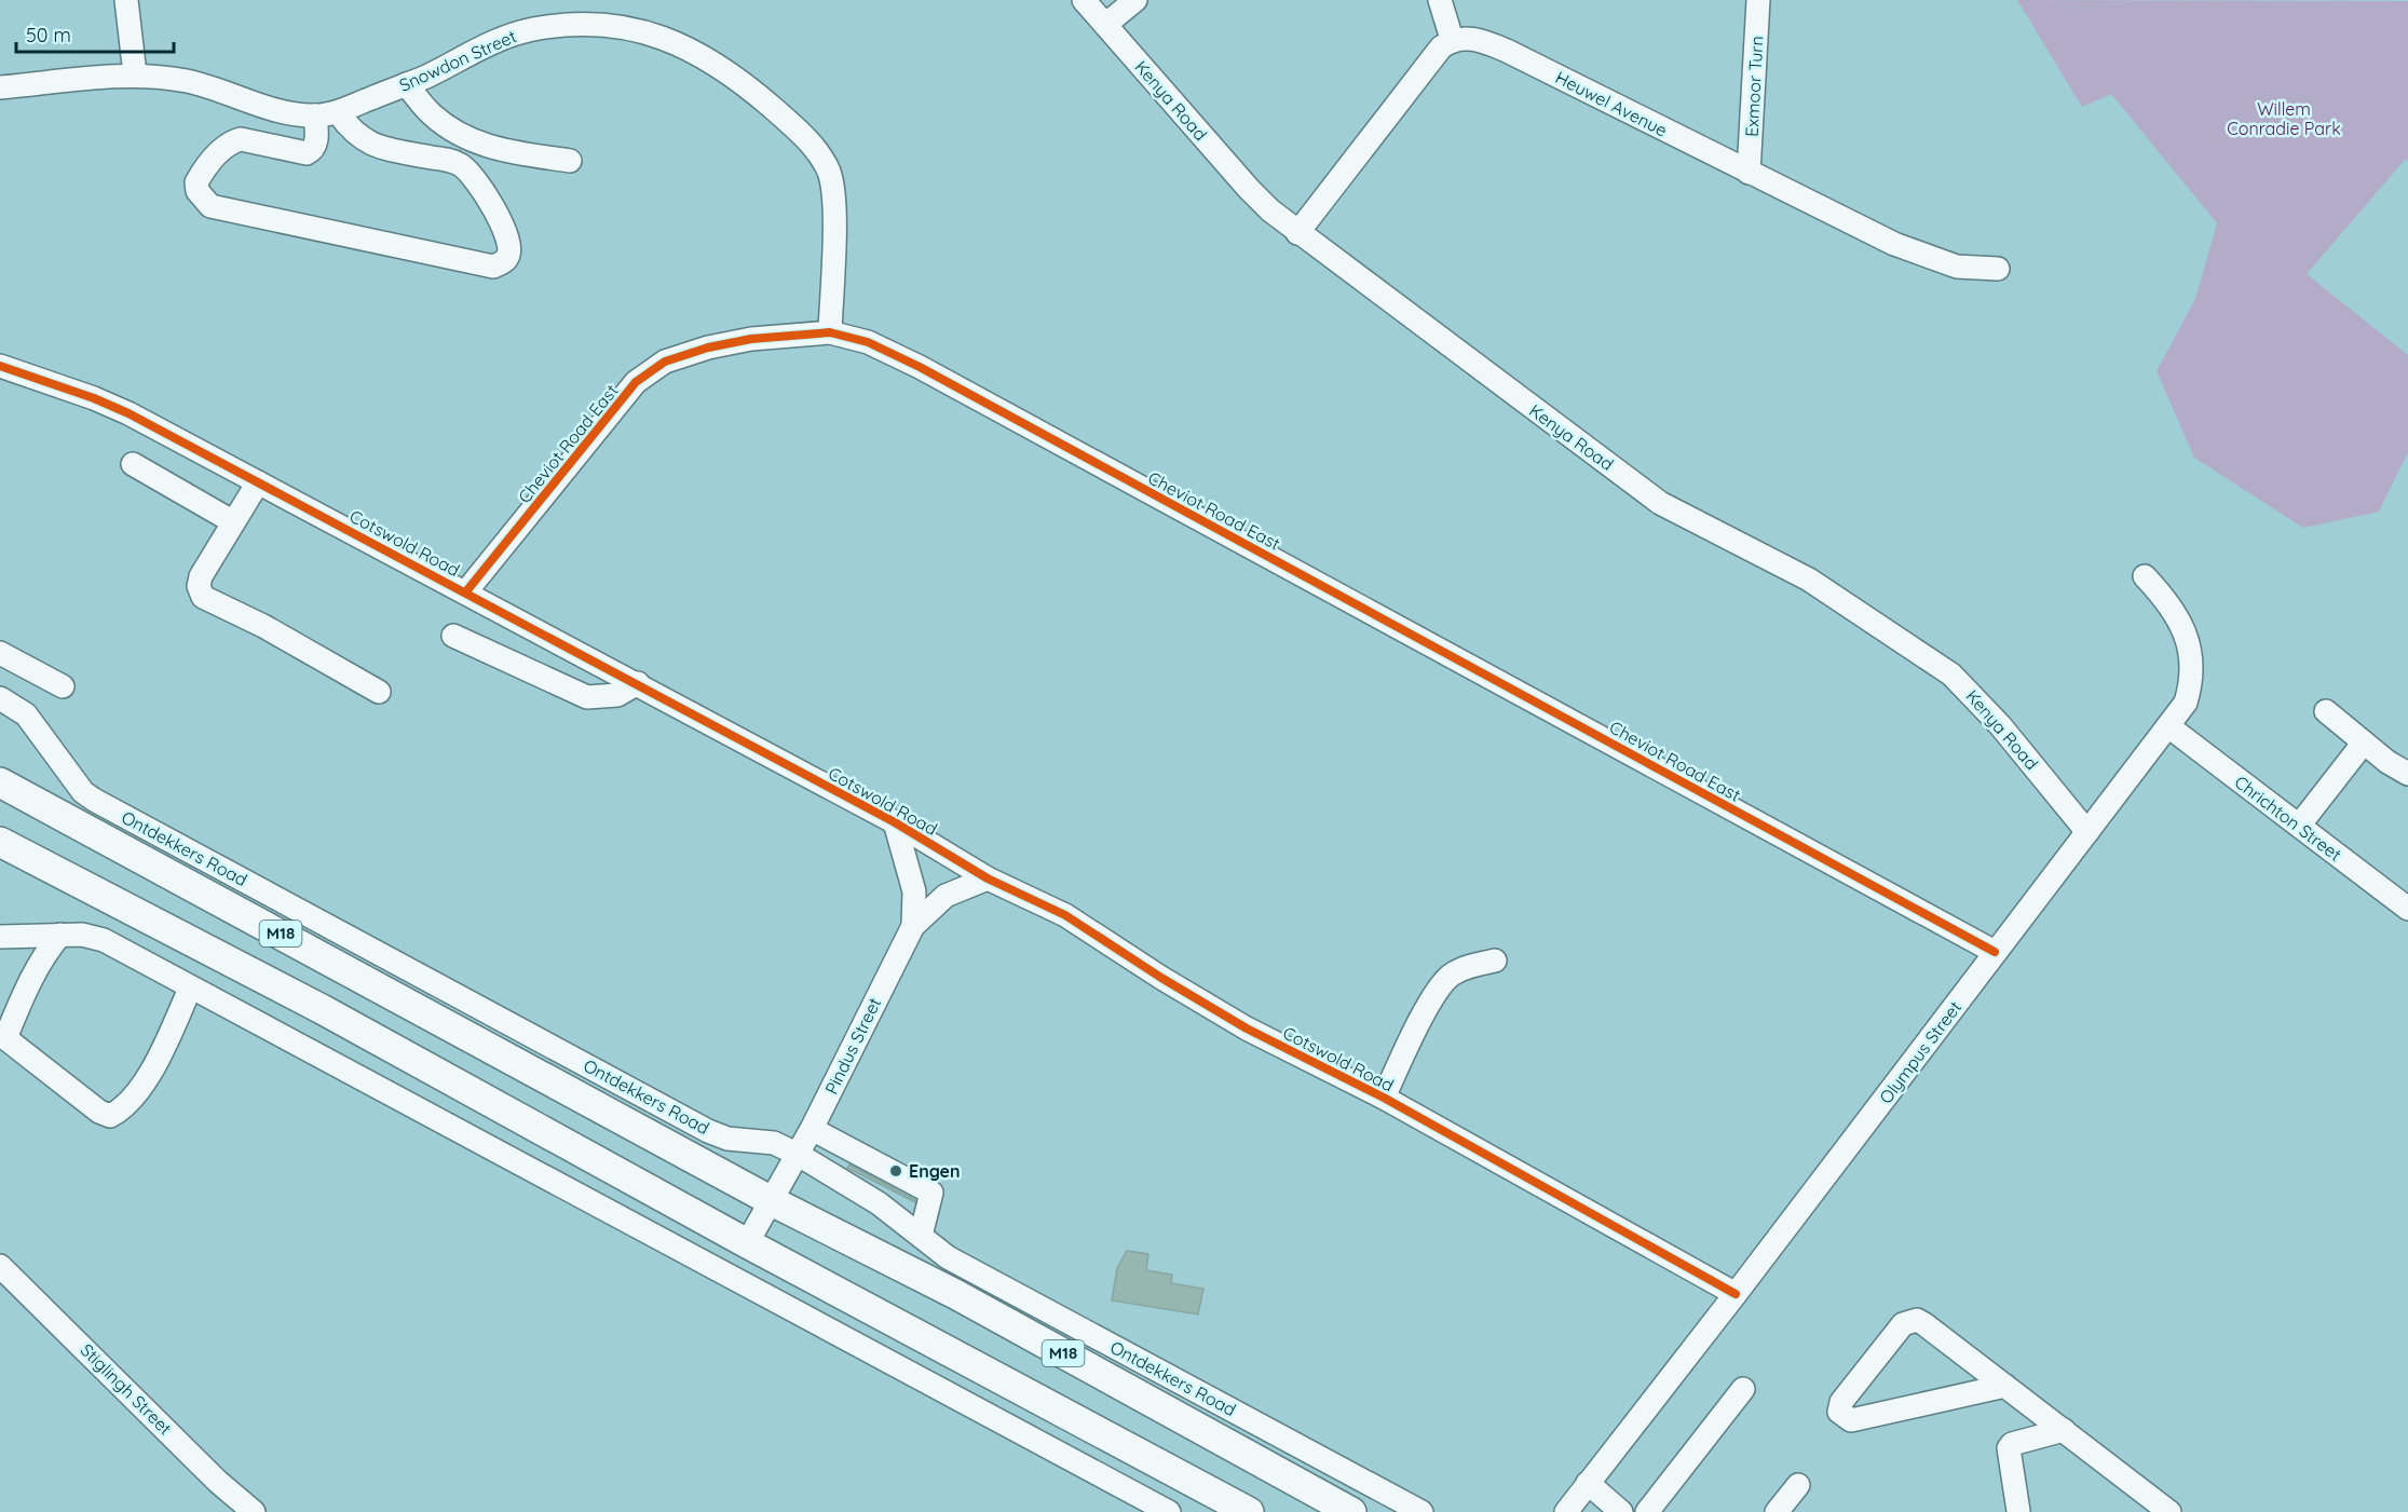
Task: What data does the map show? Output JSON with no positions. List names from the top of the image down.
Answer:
{
  "streets": {
    "main road": ["Ontdekkers Road", "M18"],
    "street": [
      "Snowdon Street",
      "Exmoor Turn",
      "Kenya Road",
      "Heuwel Avenue",
      "Cheviot Road East",
      "Cotswold Road",
      "Chrichton Street",
      "Pindus Street",
      "Olympus Street",
      "Stiglingh Street"
    ]
  },
  "crossings": [
    ["Snowdon Street", "Cheviot Road East"],
    ["Exmoor Turn", "Heuwel Avenue"],
    ["Kenya Road", "Olympus Street"],
    ["Cheviot Road East", "Cotswold Road"],
    ["Cheviot Road East", "Olympus Street"],
    ["Cotswold Road", "Pindus Street"],
    ["Cotswold Road", "Olympus Street"],
    ["Chrichton Street", "Olympus Street"],
    ["Ontdekkers Road", "Pindus Street"],
    ["M18", "Pindus Street"]
  ],
  "parks": ["Willem Conradie Park"],
  "places": ["Engen"],
  "scale_bar": "50 m"
}
